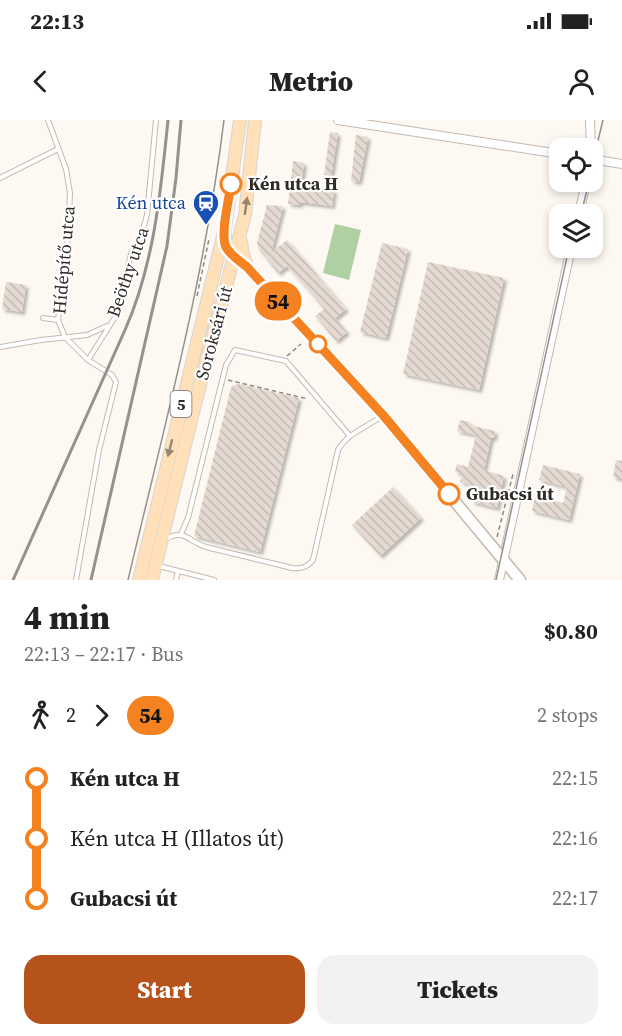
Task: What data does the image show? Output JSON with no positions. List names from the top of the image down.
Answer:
{
  "streets": {
    "main road": ["Soroksári út", "5"],
    "lane": ["Hídépítő utca", "Beöthy utca"]
  },
  "places": {
    "other": ["Kén utca H", "Gubacsi út"],
    "station": ["Kén utca"]
  },
  "lines": ["bus line 54"],
  "page": {
    "status": "22:13",
    "header": "Metrio",
    "on_map": "54",
    "heading": ["4 min", "22:13 – 22:17 · Bus", "$0.80"],
    "legs": ["2", "54", "2 stops"],
    "list": [
      {
        "name": "Kén utca H",
        "value": "22:15"
      },
      {
        "name": "Kén utca H (Illatos út)",
        "value": "22:16"
      },
      {
        "name": "Gubacsi út",
        "value": "22:17"
      }
    ],
    "buttons": ["Start", "Tickets"]
  }
}
